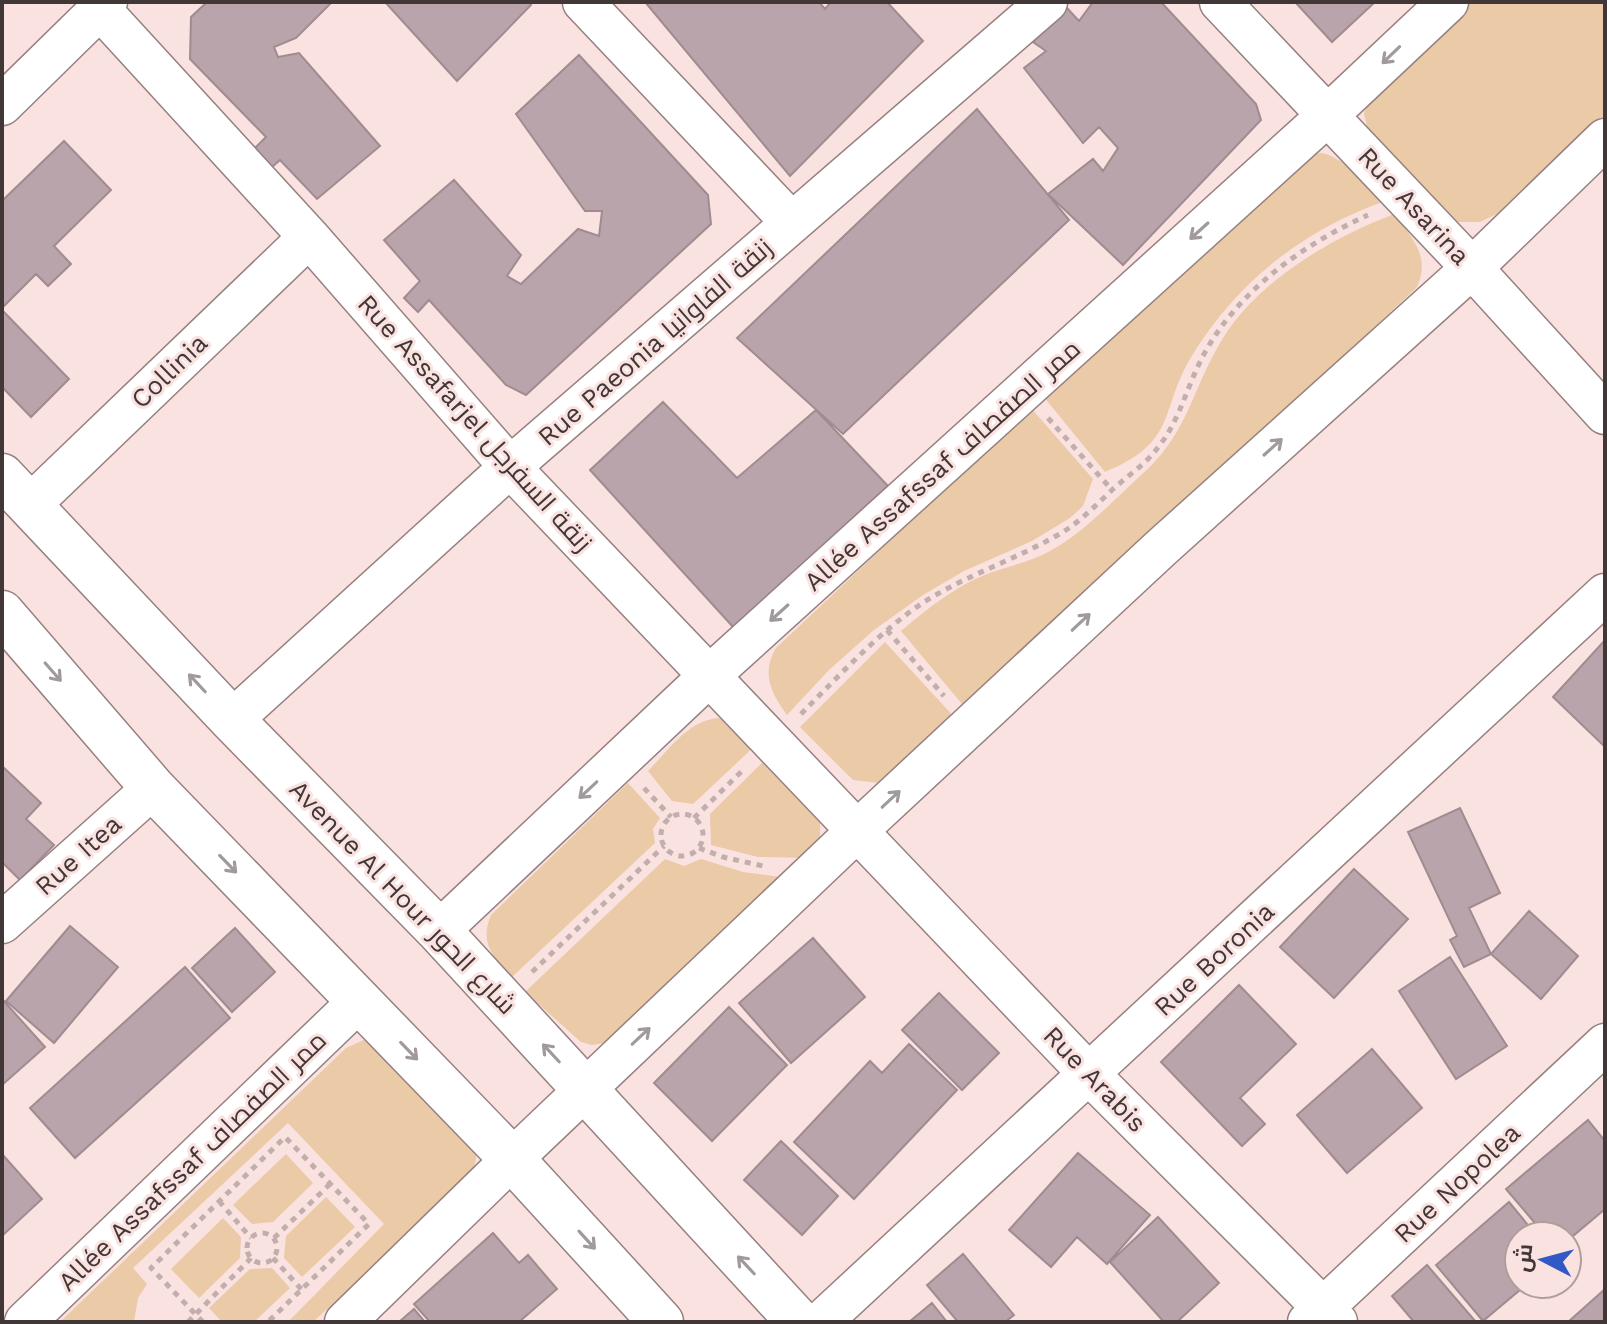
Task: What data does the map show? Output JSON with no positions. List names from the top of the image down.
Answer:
{
  "streets": {
    "street": [
      "Rue Asarina",
      "Rue Paeonia زنقة الفاوانيا",
      "Collinia",
      "Rue Assafarjel زنقة السفرجل",
      "Allée Assafssaf ممر الصفصاف",
      "Rue Itea",
      "Avenue Al Hour شارع الحور",
      "Rue Boronia",
      "Rue Arabis",
      "Rue Nopolea"
    ]
  },
  "crossings": [
    ["Rue Asarina", "Allée Assafssaf ممر الصفصاف"],
    ["Rue Paeonia زنقة الفاوانيا", "Rue Assafarjel زنقة السفرجل"],
    ["Rue Paeonia زنقة الفاوانيا", "Avenue Al Hour شارع الحور"],
    ["Collinia", "Rue Assafarjel زنقة السفرجل"],
    ["Collinia", "Avenue Al Hour شارع الحور"],
    ["Rue Assafarjel زنقة السفرجل", "Allée Assafssaf ممر الصفصاف"],
    ["Rue Assafarjel زنقة السفرجل", "Rue Arabis"],
    ["Allée Assafssaf ممر الصفصاف", "Avenue Al Hour شارع الحور"],
    ["Rue Boronia", "Rue Arabis"],
    ["Rue Arabis", "Rue Nopolea"]
  ],
  "north": "left"
}
